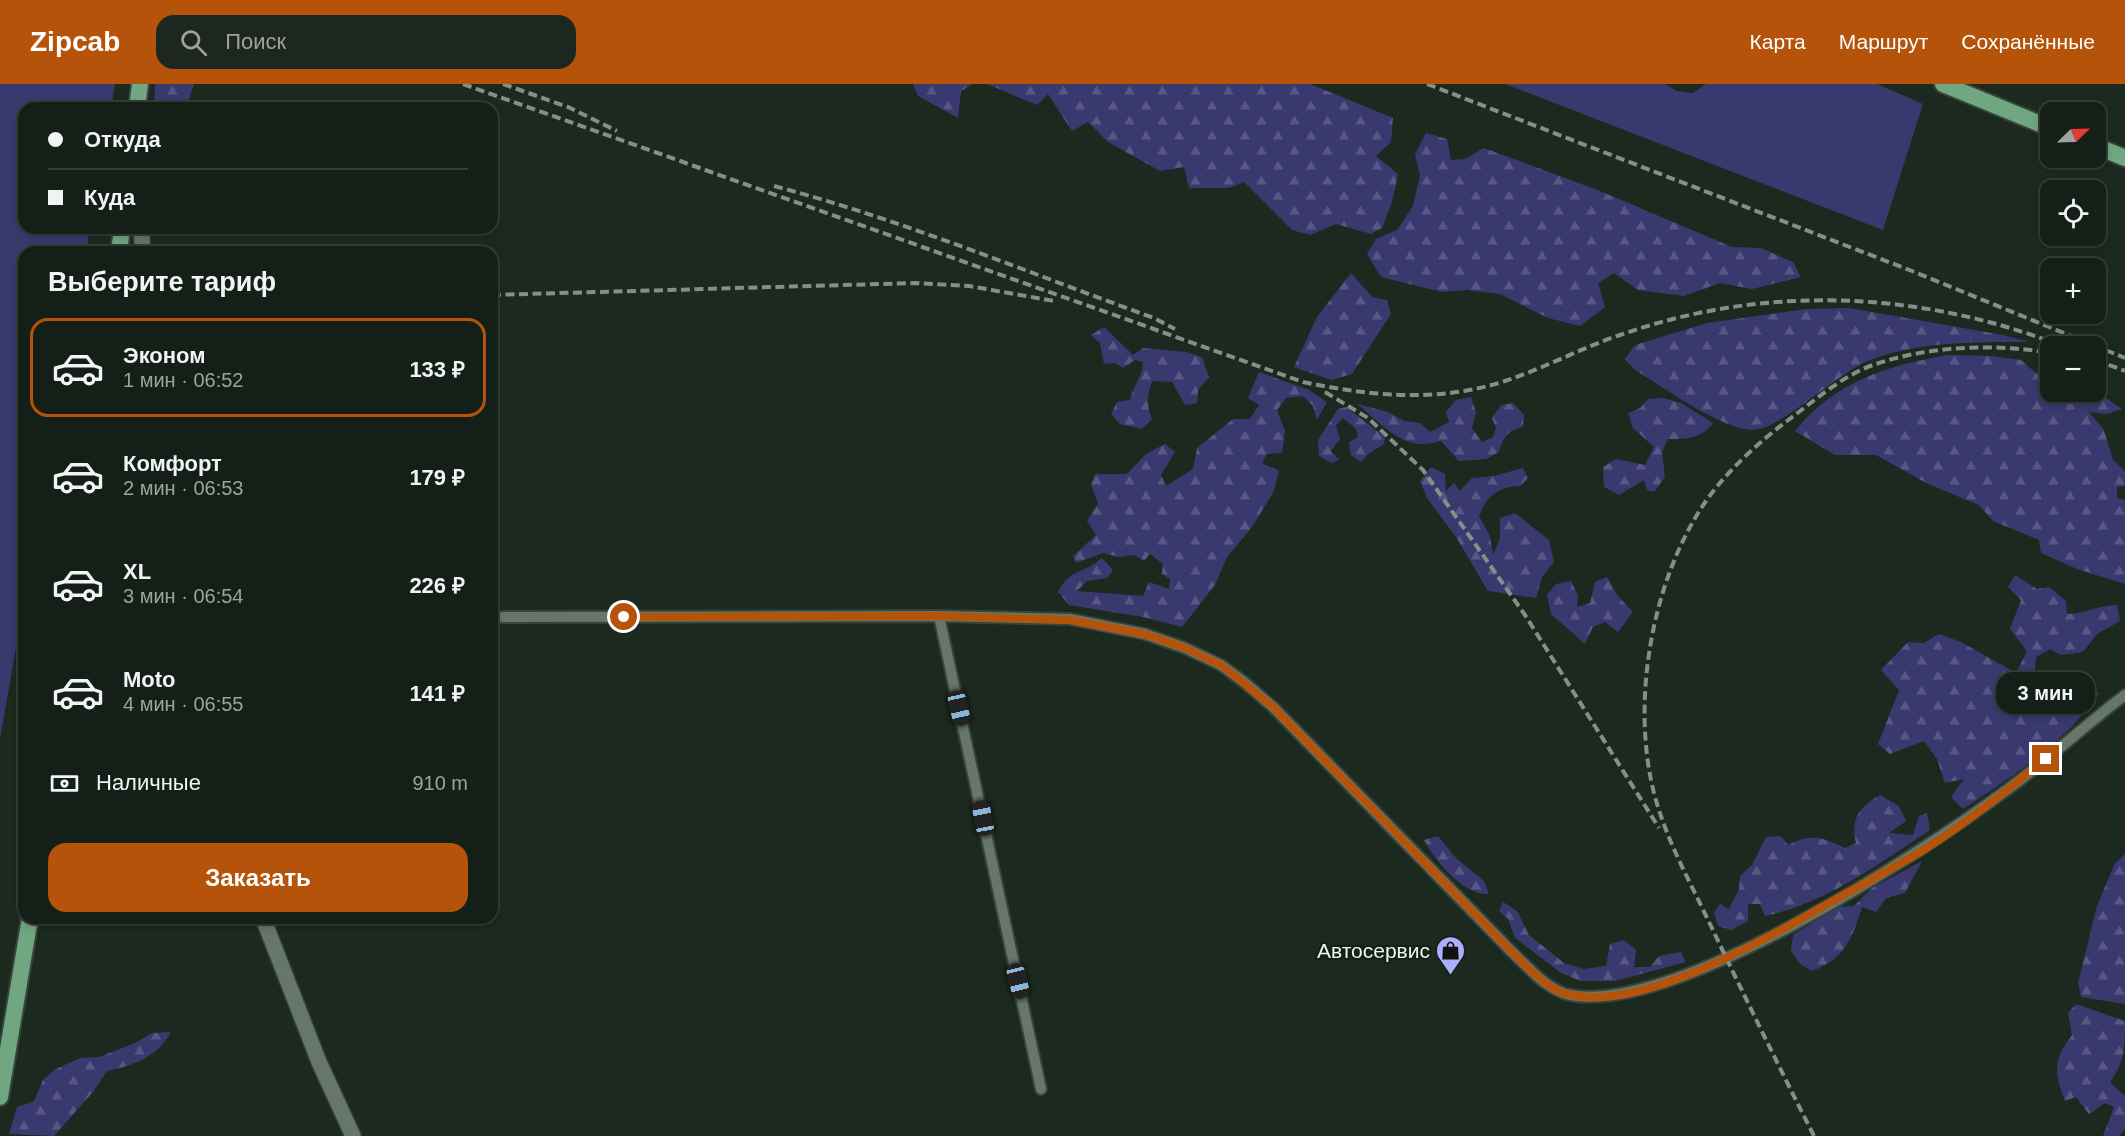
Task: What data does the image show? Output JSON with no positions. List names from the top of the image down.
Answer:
{
  "places": {
    "shop": ["Автосервис"]
  },
  "north": "top right",
  "page": {
    "header": "Zipcab",
    "search": "Поиск",
    "nav": ["Карта", "Маршрут", "Сохранённые"],
    "map_buttons": ["+", "−"],
    "banner": ["Откуда", "Куда"],
    "heading": "Выберите тариф",
    "list": [
      {
        "name": "Эконом",
        "note": "1 мин · 06:52",
        "value": "133 ₽"
      },
      {
        "name": "Комфорт",
        "note": "2 мин · 06:53",
        "value": "179 ₽"
      },
      {
        "name": "XL",
        "note": "3 мин · 06:54",
        "value": "226 ₽"
      },
      {
        "name": "Moto",
        "note": "4 мин · 06:55",
        "value": "141 ₽"
      }
    ],
    "bubble": "3 мин",
    "pay": ["Наличные", "910 m"],
    "buttons": "Заказать"
  }
}
